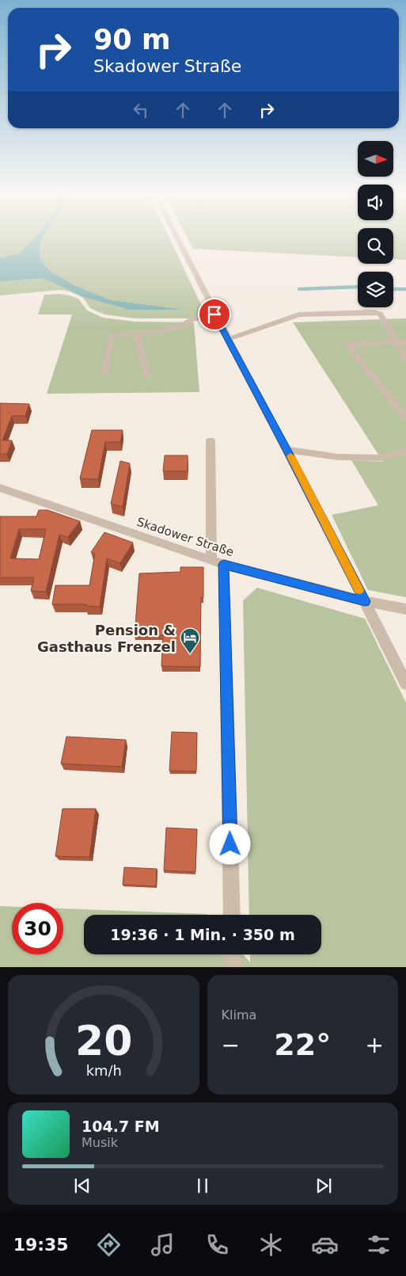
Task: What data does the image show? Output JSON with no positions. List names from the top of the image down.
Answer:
{
  "streets": {
    "street": ["Skadower Straße"]
  },
  "places": {
    "hotel": ["Pension & Gasthaus Frenzel"]
  },
  "north": "right",
  "page": {
    "turn": ["90 m", "Skadower Straße"],
    "limit": "30",
    "trip": "19:36 · 1 Min. · 350 m",
    "tile": "Klima",
    "heat": ["−", "22°", "+"],
    "song": ["104.7 FM", "Musik"],
    "tabs": "19:35",
    "gauge": ["20", "km/h"]
  }
}
